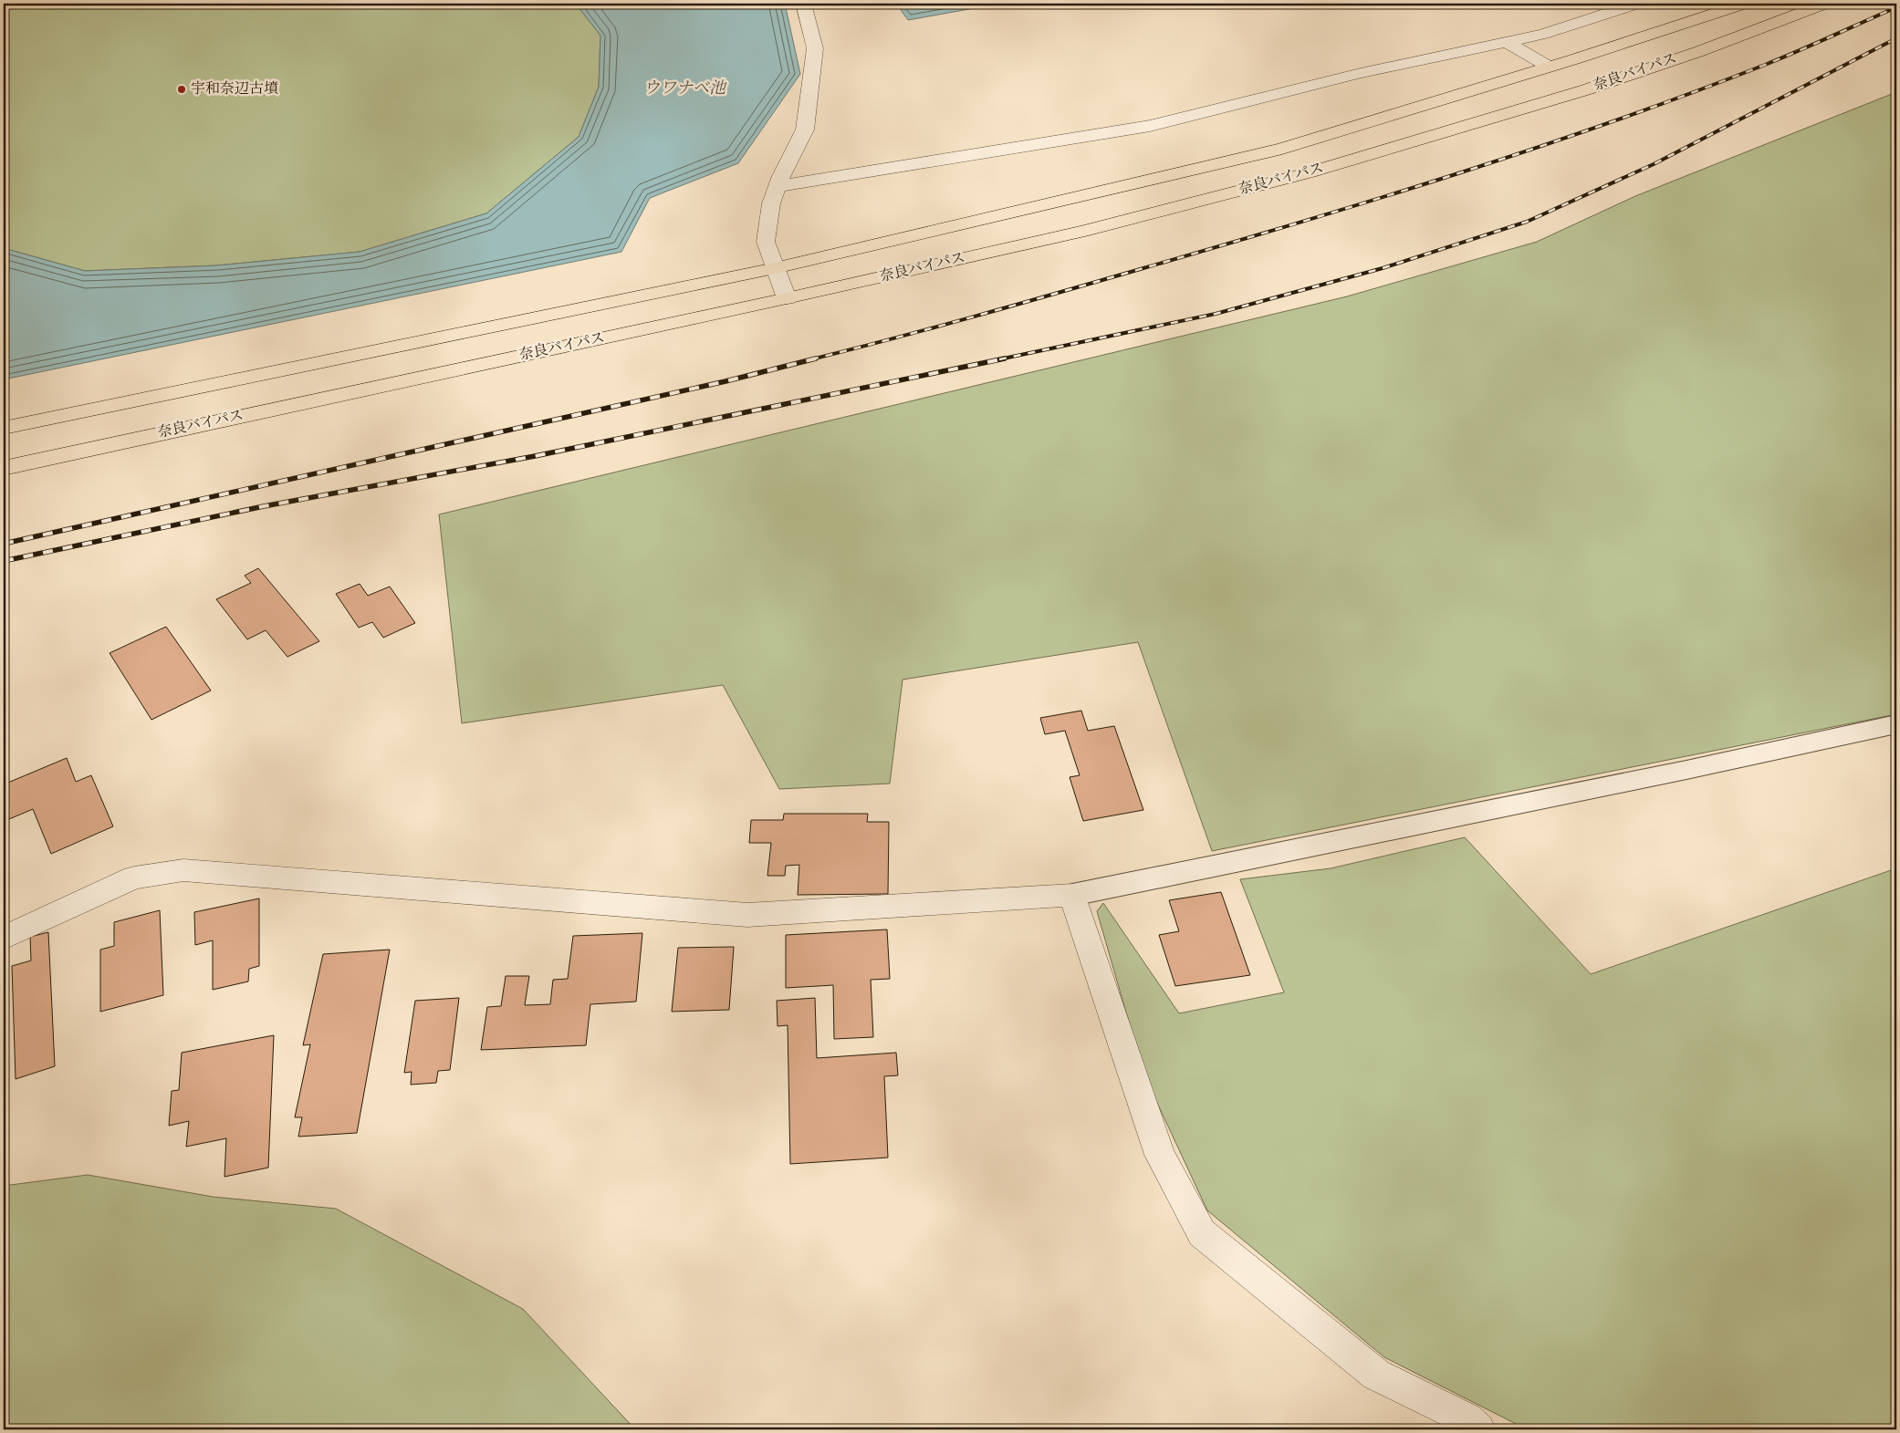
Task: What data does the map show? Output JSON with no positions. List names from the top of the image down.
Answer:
{
  "streets": {
    "highway": ["奈良バイパス"]
  },
  "water": ["ウワナベ池"],
  "places": ["宇和奈辺古墳"]
}
